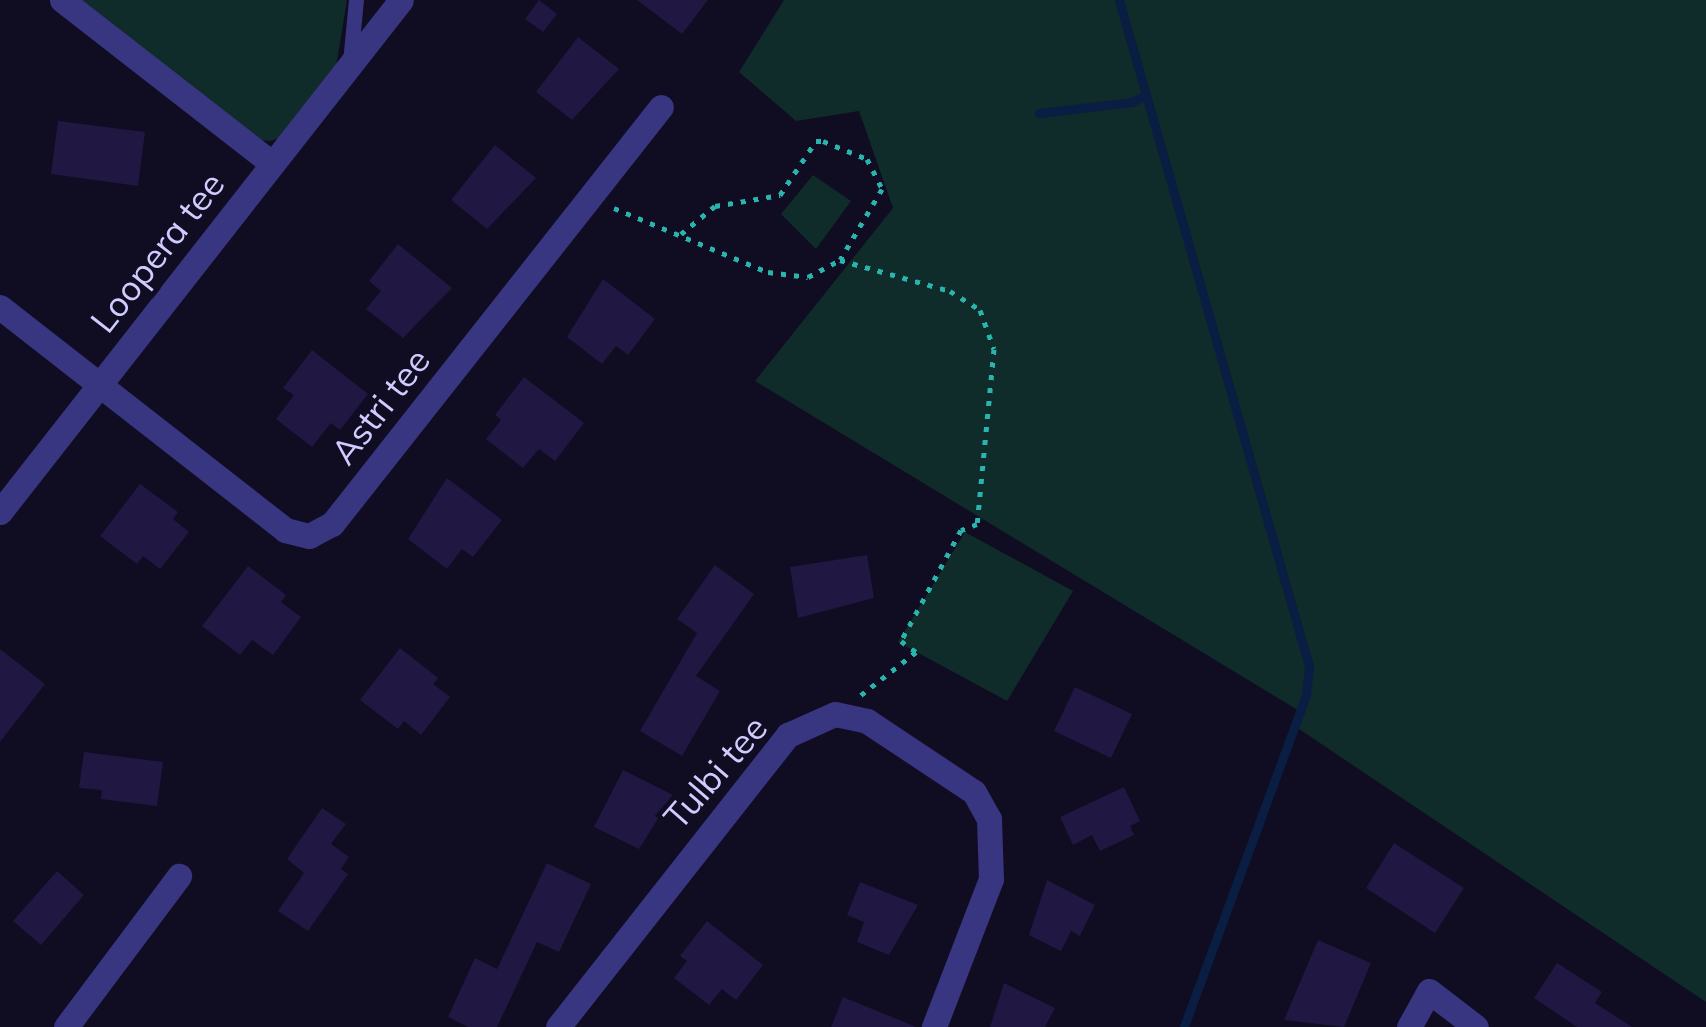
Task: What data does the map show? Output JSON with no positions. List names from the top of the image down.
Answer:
{
  "streets": {
    "street": ["Loopera tee", "Astri tee", "Tulbi tee"]
  },
  "crossings": [
    ["Loopera tee", "Astri tee"]
  ]
}
